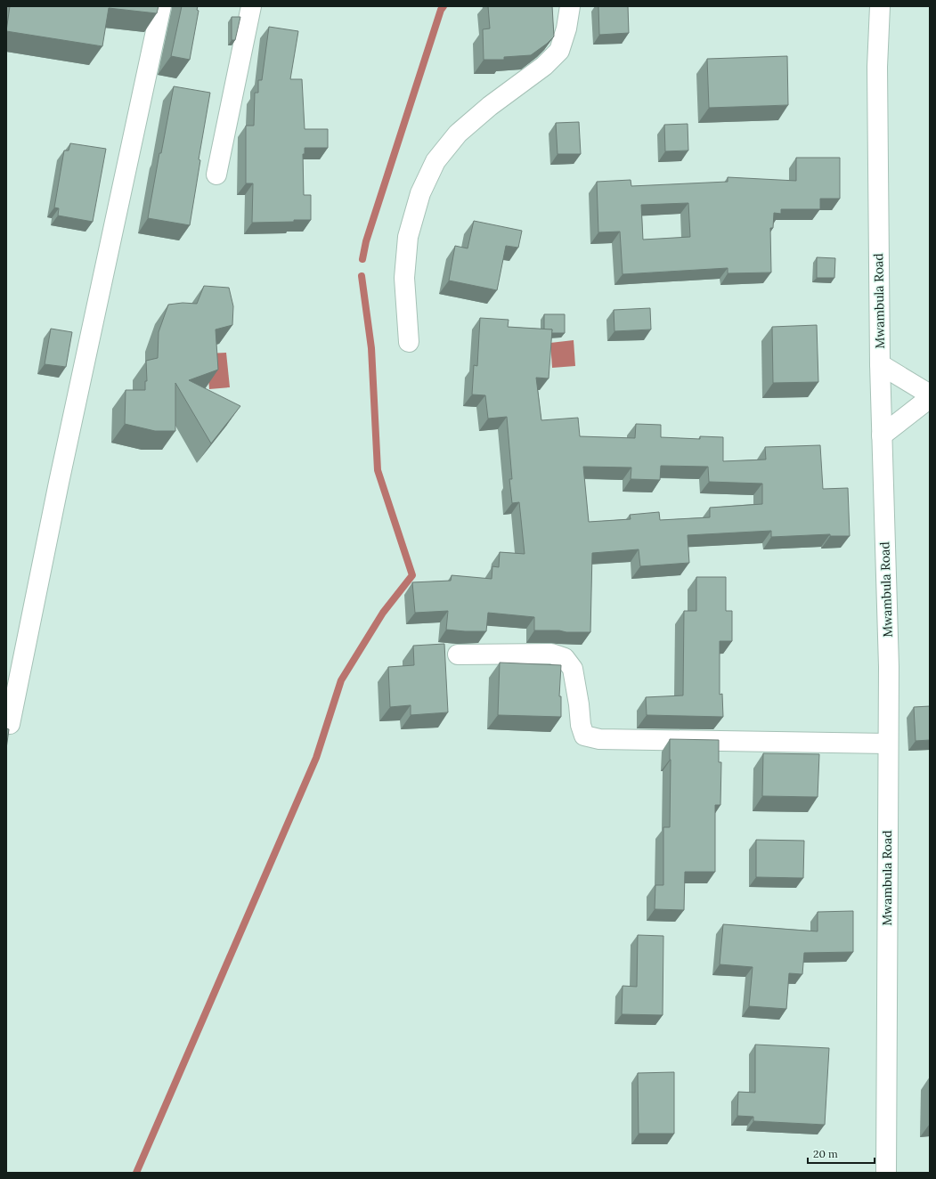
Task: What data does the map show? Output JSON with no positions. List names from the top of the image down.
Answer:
{
  "streets": {
    "street": ["Mwambula Road"]
  },
  "scale_bar": "20 m"
}
